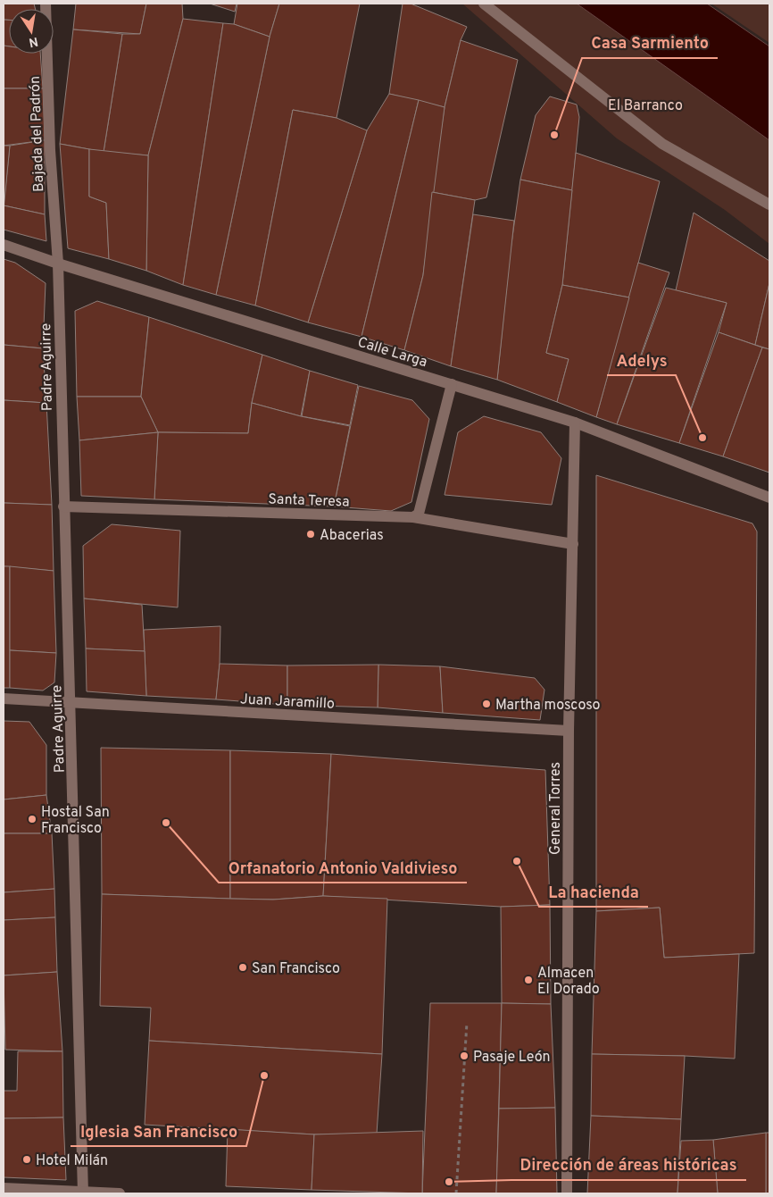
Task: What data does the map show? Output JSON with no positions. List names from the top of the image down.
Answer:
{
  "streets": {
    "street": [
      "Bajada del Padrón",
      "Calle Larga",
      "Padre Aguirre",
      "Santa Teresa",
      "Juan Jaramillo",
      "General Torres"
    ]
  },
  "crossings": [
    ["Bajada del Padrón", "Calle Larga"],
    ["Bajada del Padrón", "Padre Aguirre"],
    ["Calle Larga", "Padre Aguirre"],
    ["Calle Larga", "General Torres"],
    ["Padre Aguirre", "Santa Teresa"],
    ["Padre Aguirre", "Juan Jaramillo"],
    ["Santa Teresa", "General Torres"],
    ["Juan Jaramillo", "General Torres"]
  ],
  "parks": ["El Barranco"],
  "places": [
    "Casa Sarmiento",
    "Adelys",
    "Abacerias",
    "Martha moscoso",
    "Hostal San Francisco",
    "Orfanatorio Antonio Valdivieso",
    "La hacienda",
    "San Francisco",
    "Almacen El Dorado",
    "Pasaje León",
    "Iglesia San Francisco",
    "Hotel Milán",
    "Dirección de áreas históricas"
  ],
  "north": "bottom"
}
